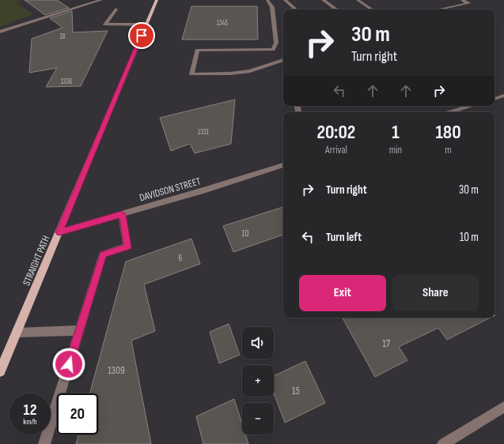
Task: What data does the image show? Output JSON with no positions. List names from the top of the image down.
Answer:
{
  "streets": {
    "main road": ["STRAIGHT PATH"],
    "street": ["DAVIDSON STREET"]
  },
  "crossings": [
    ["DAVIDSON STREET", "STRAIGHT PATH"]
  ],
  "house_numbers": [
    "1345",
    "18",
    "1336",
    "1331",
    "10",
    "6",
    "17",
    "1309",
    "15"
  ],
  "page": {
    "turn": ["30 m", "Turn right"],
    "eta": [
      "20:02",
      "Arrival",
      "1",
      "min",
      "180",
      "m"
    ],
    "list": [
      {
        "name": "Turn right",
        "value": "30 m"
      },
      {
        "name": "Turn left",
        "value": "10 m"
      }
    ],
    "buttons": ["Exit", "Share"],
    "map_buttons": ["+", "−"],
    "speed": "12 km/h",
    "limit": "20"
  }
}
